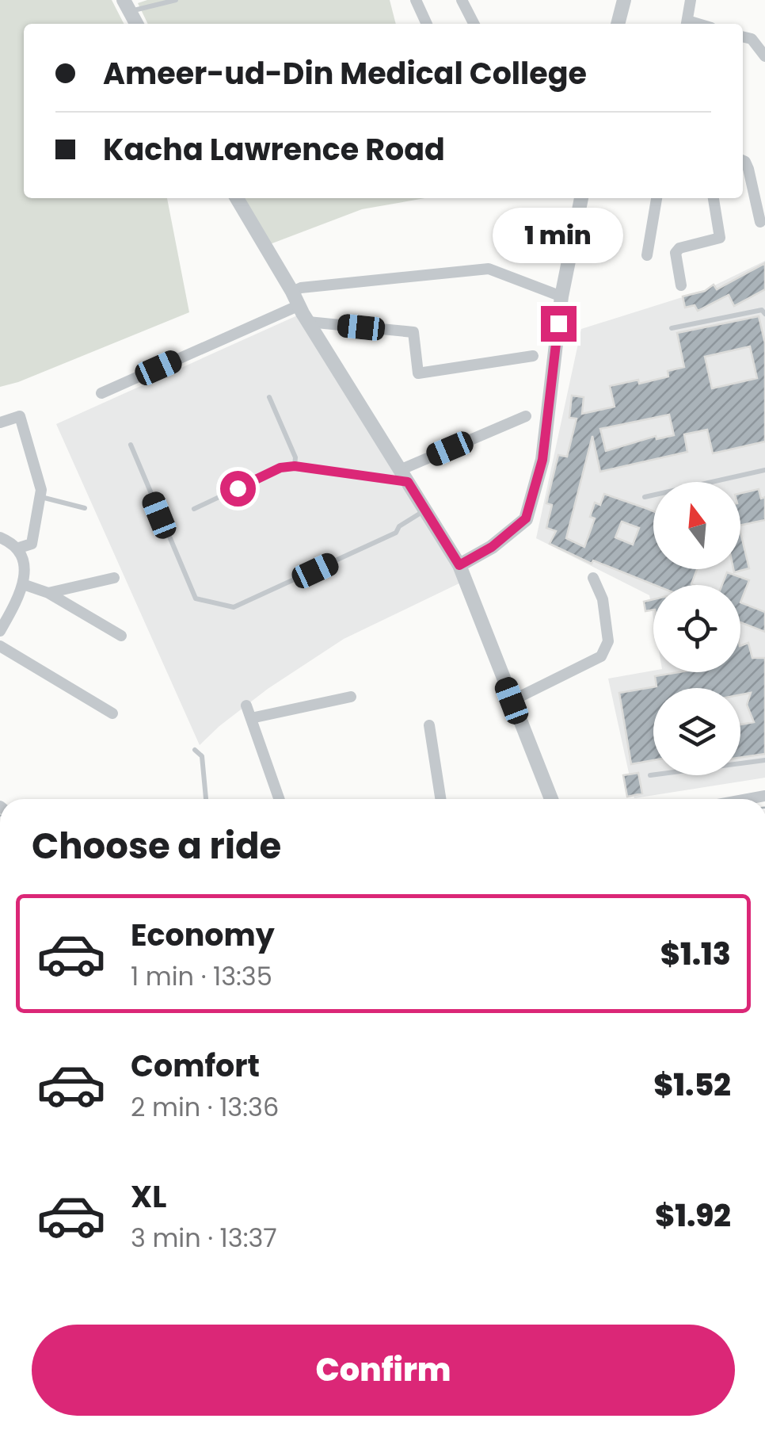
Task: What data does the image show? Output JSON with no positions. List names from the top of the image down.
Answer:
{
  "north": "top",
  "page": {
    "banner": ["Ameer-ud-Din Medical College", "Kacha Lawrence Road"],
    "bubble": "1 min",
    "heading": "Choose a ride",
    "list": [
      {
        "name": "Economy",
        "note": "1 min · 13:35",
        "value": "$1.13"
      },
      {
        "name": "Comfort",
        "note": "2 min · 13:36",
        "value": "$1.52"
      },
      {
        "name": "XL",
        "note": "3 min · 13:37",
        "value": "$1.92"
      }
    ],
    "buttons": "Confirm"
  }
}
